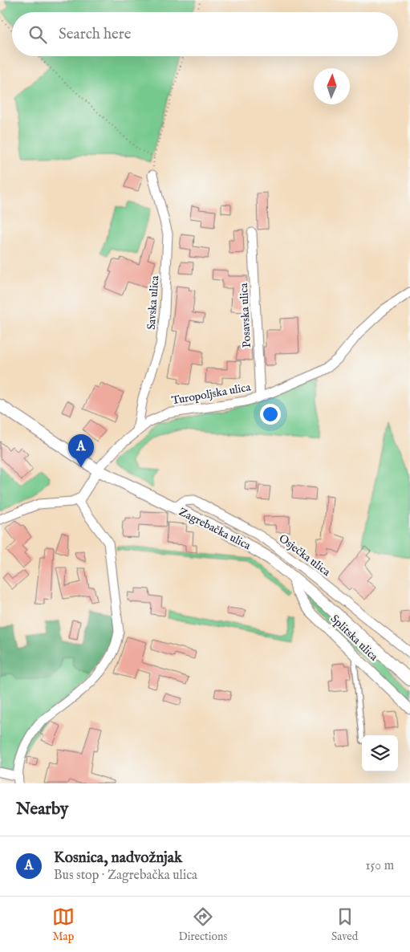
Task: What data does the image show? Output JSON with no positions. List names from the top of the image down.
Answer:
{
  "streets": {
    "street": [
      "Savska ulica",
      "Posavska ulica",
      "Turopoljska ulica",
      "Zagrebačka ulica",
      "Osječka ulica",
      "Splitska ulica"
    ]
  },
  "crossings": [
    ["Savska ulica", "Turopoljska ulica"],
    ["Posavska ulica", "Turopoljska ulica"],
    ["Turopoljska ulica", "Zagrebačka ulica"],
    ["Zagrebačka ulica", "Osječka ulica"],
    ["Zagrebačka ulica", "Splitska ulica"]
  ],
  "north": "top",
  "page": {
    "search": "Search here",
    "pins": "A",
    "heading": "Nearby",
    "list": [
      {
        "mark": "A",
        "name": "Kosnica, nadvožnjak",
        "note": "Bus stop · Zagrebačka ulica",
        "value": "150 m"
      }
    ],
    "nav": ["Map", "Directions", "Saved"]
  }
}
